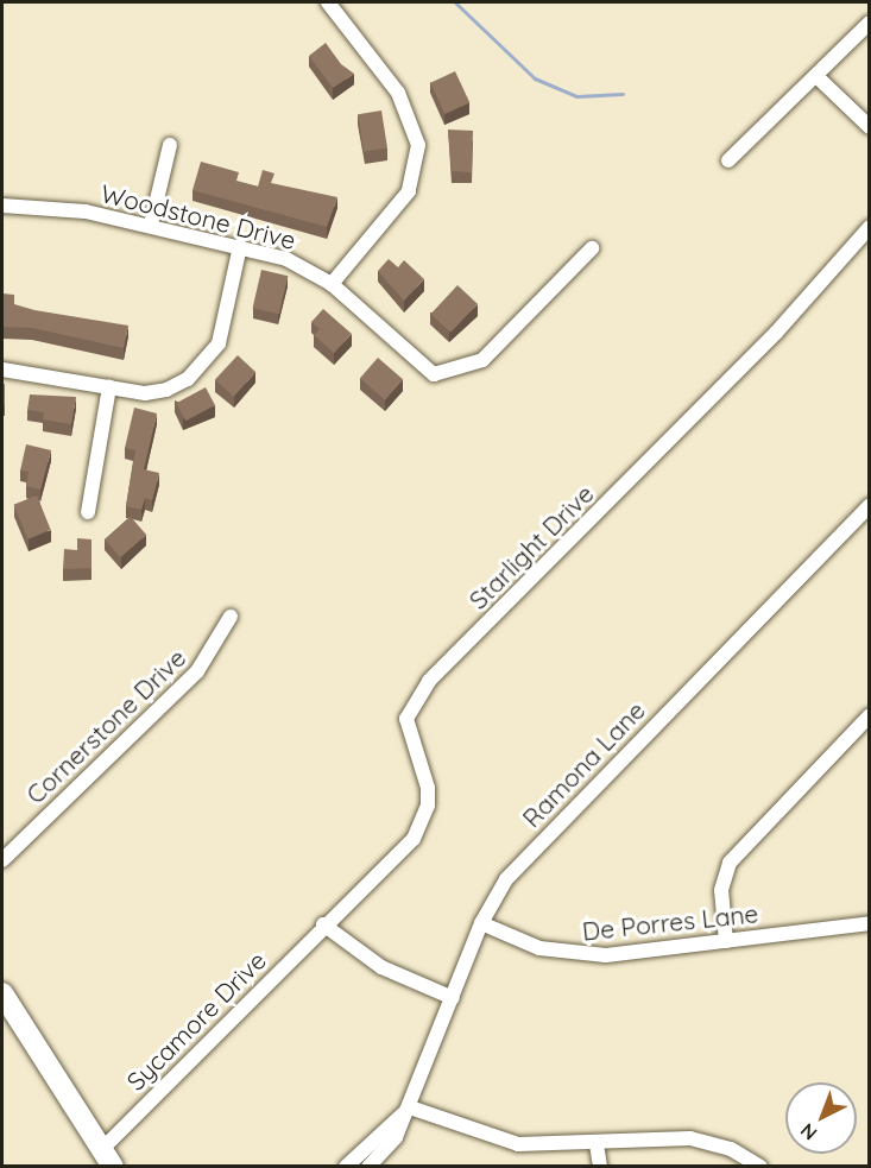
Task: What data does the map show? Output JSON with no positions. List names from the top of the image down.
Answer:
{
  "streets": {
    "street": [
      "Woodstone Drive",
      "Starlight Drive",
      "Cornerstone Drive",
      "Ramona Lane",
      "De Porres Lane",
      "Sycamore Drive"
    ]
  },
  "crossings": [
    ["Starlight Drive", "Sycamore Drive"],
    ["Ramona Lane", "De Porres Lane"]
  ],
  "north": "bottom left"
}
